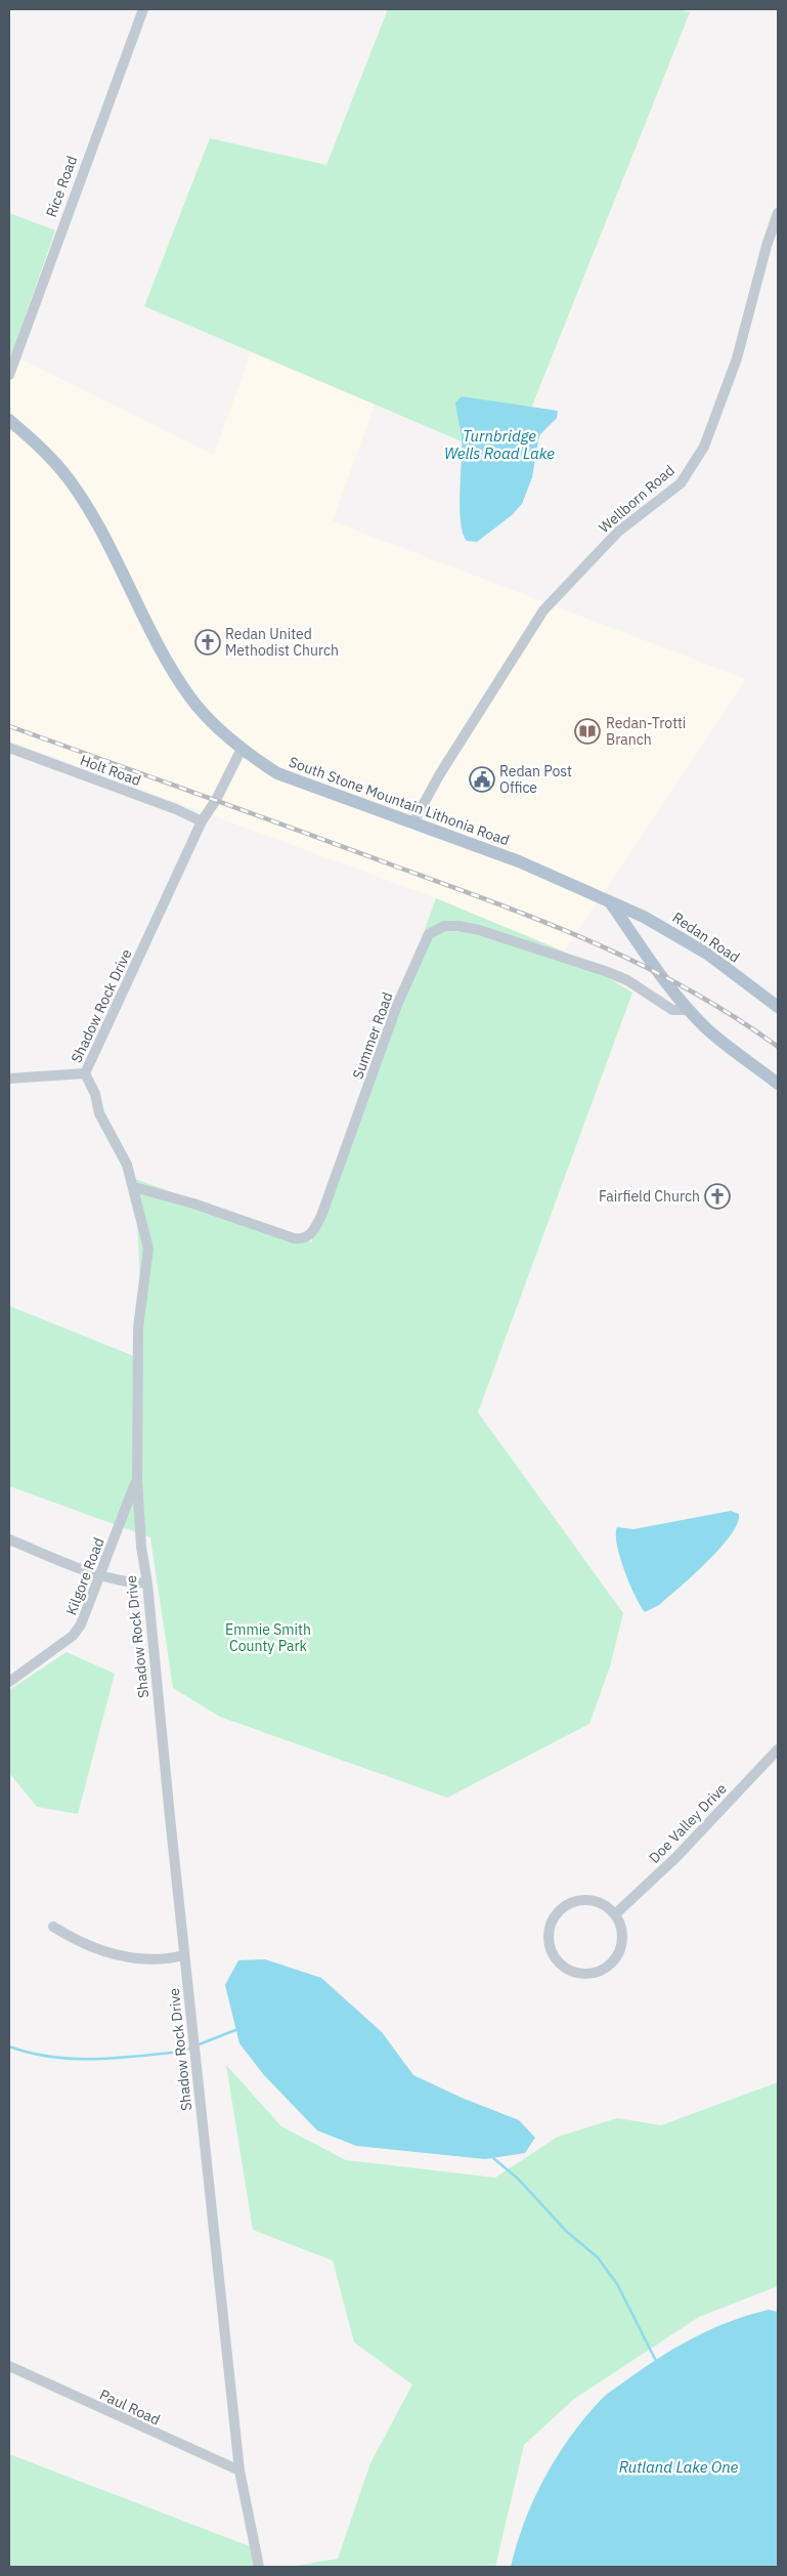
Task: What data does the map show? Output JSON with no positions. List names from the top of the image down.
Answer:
{
  "streets": {
    "main road": ["South Stone Mountain Lithonia Road", "Redan Road"],
    "street": [
      "Rice Road",
      "Wellborn Road",
      "Holt Road",
      "Shadow Rock Drive",
      "Summer Road",
      "Kilgore Road",
      "Doe Valley Drive",
      "Paul Road"
    ]
  },
  "crossings": [
    ["Wellborn Road", "South Stone Mountain Lithonia Road"],
    ["Holt Road", "Shadow Rock Drive"],
    ["South Stone Mountain Lithonia Road", "Redan Road"],
    ["South Stone Mountain Lithonia Road", "Shadow Rock Drive"],
    ["South Stone Mountain Lithonia Road", "Summer Road"],
    ["Shadow Rock Drive", "Summer Road"],
    ["Shadow Rock Drive", "Kilgore Road"],
    ["Shadow Rock Drive", "Paul Road"]
  ],
  "water": ["Turnbridge Wells Road Lake", "Rutland Lake One"],
  "parks": ["Emmie Smith County Park"],
  "places": {
    "church": ["Redan United Methodist Church", "Fairfield Church"],
    "library": ["Redan-Trotti Branch"],
    "public building": ["Redan Post Office"]
  }
}
